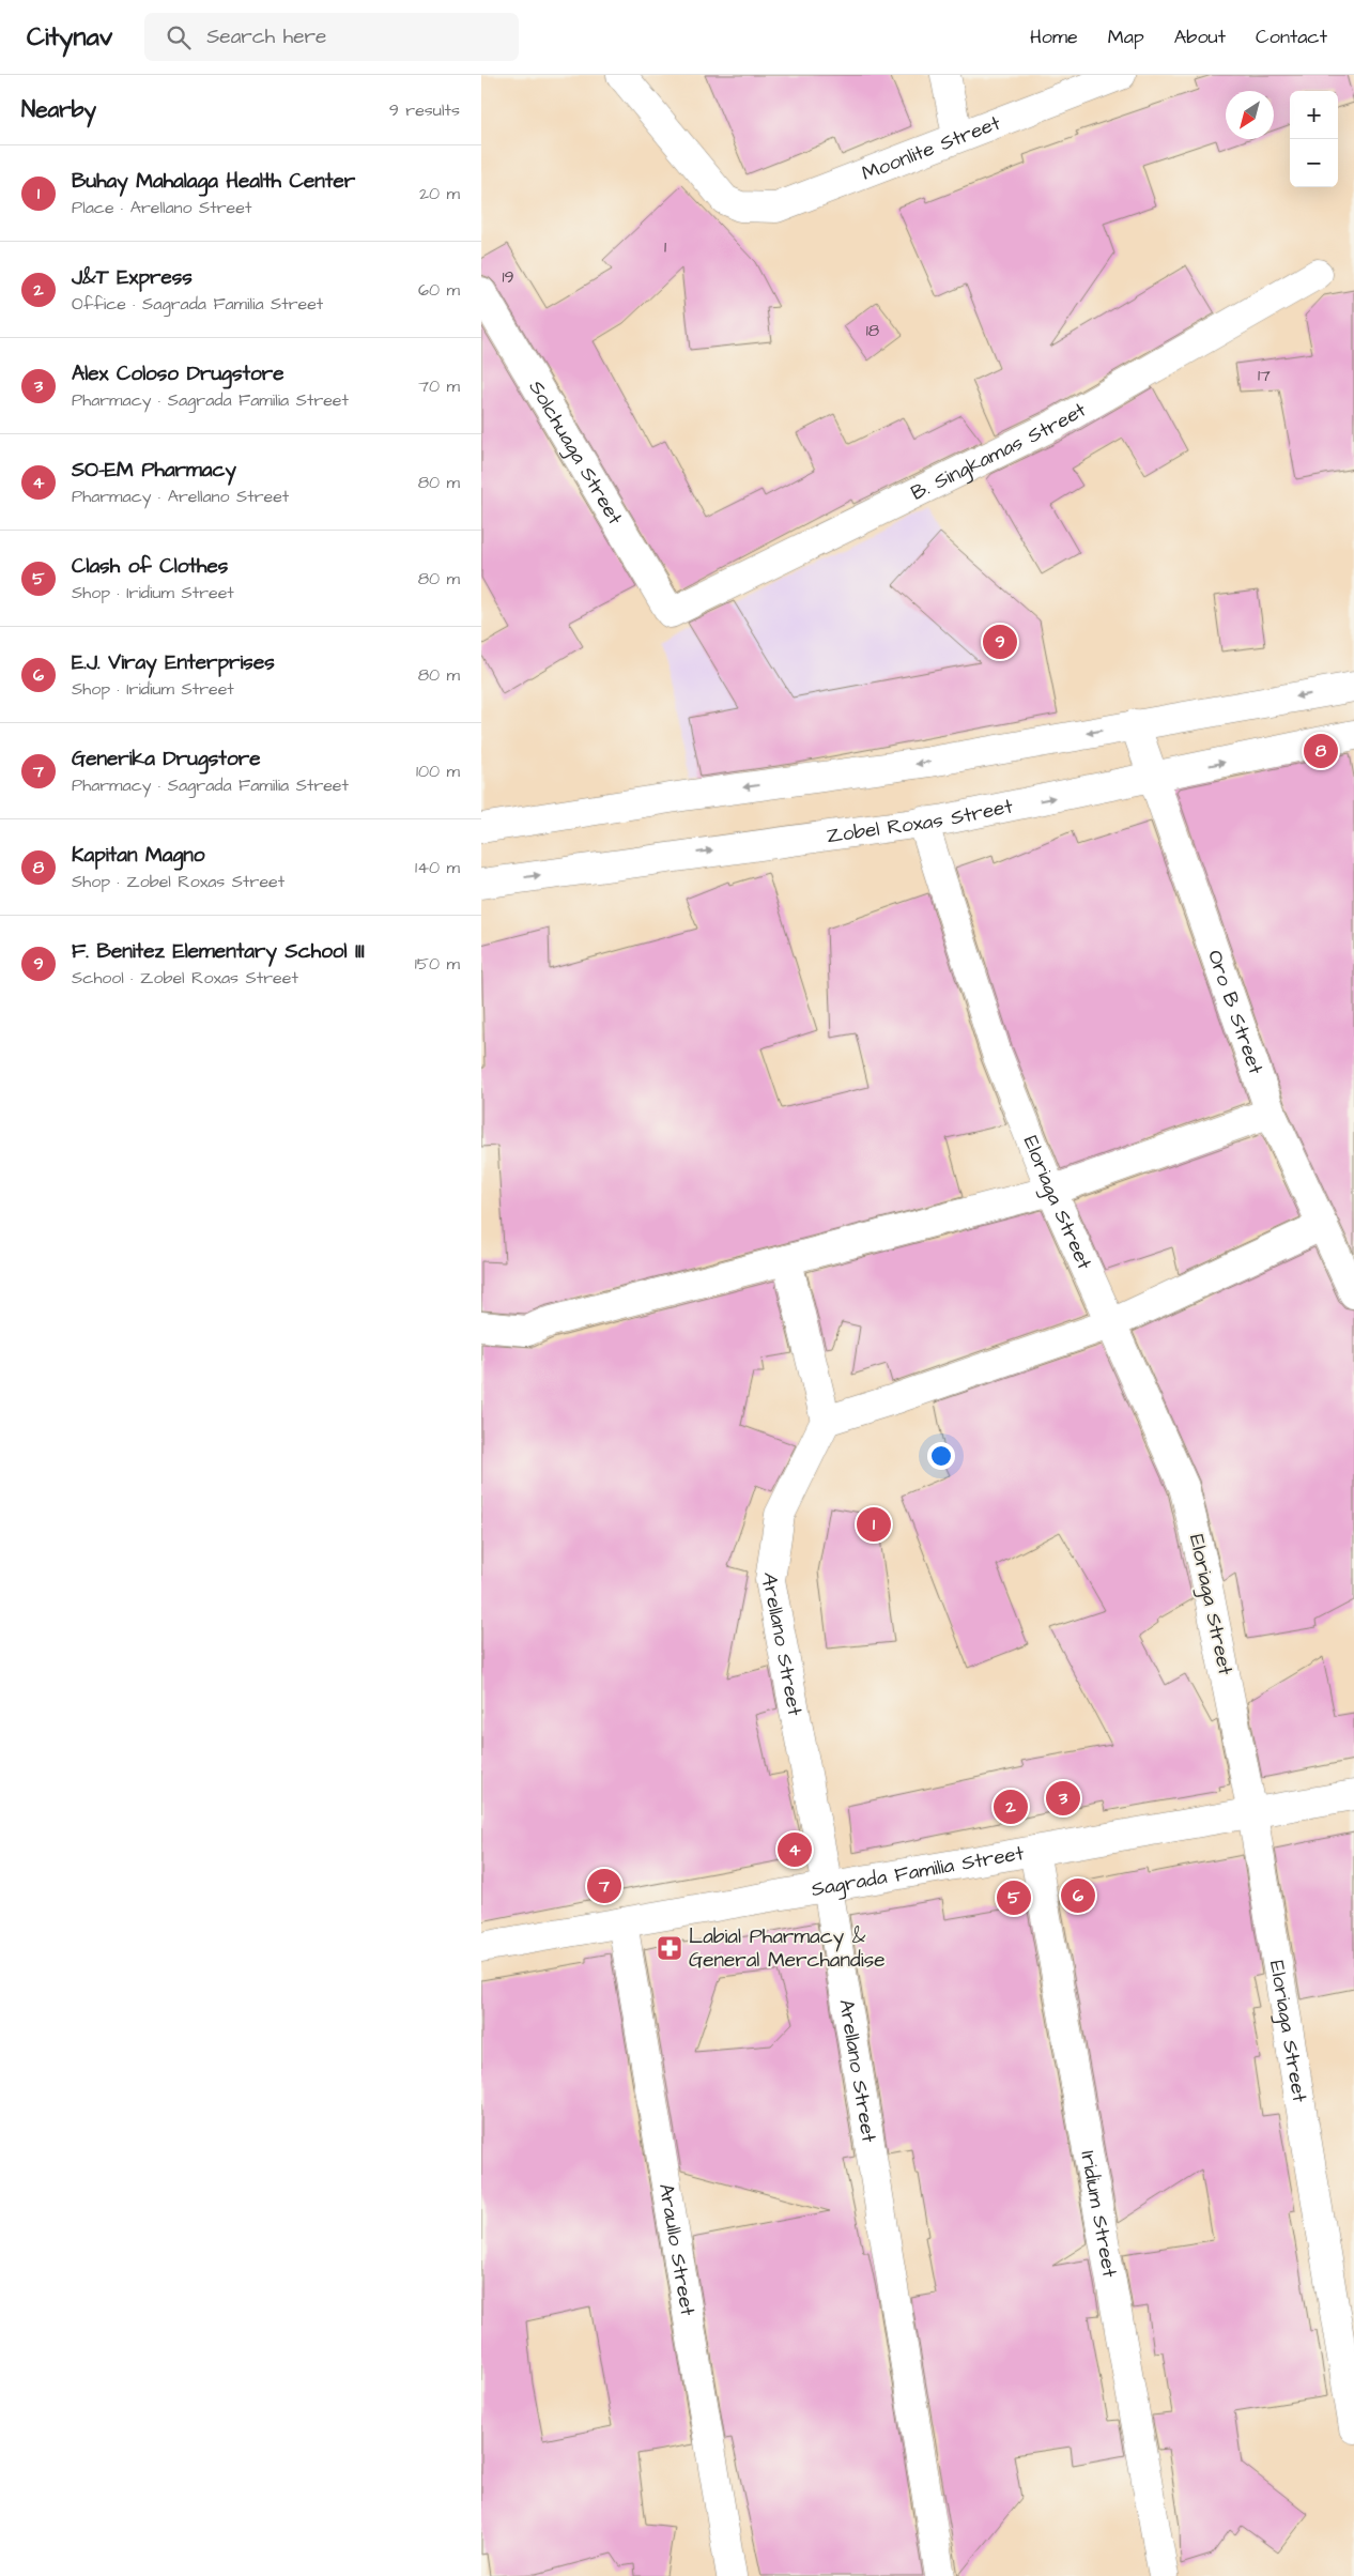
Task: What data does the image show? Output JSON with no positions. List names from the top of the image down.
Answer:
{
  "streets": {
    "street": [
      "Moonlite Street",
      "B. Singkamas Street",
      "Solchuaga Street",
      "Zobel Roxas Street",
      "Oro B Street",
      "Eloriaga Street",
      "Arellano Street",
      "Sagrada Familia Street",
      "Iridium Street",
      "Araullo Street"
    ]
  },
  "crossings": [
    ["B. Singkamas Street", "Solchuaga Street"],
    ["Zobel Roxas Street", "Oro B Street"],
    ["Zobel Roxas Street", "Eloriaga Street"],
    ["Eloriaga Street", "Sagrada Familia Street"],
    ["Arellano Street", "Sagrada Familia Street"],
    ["Sagrada Familia Street", "Iridium Street"],
    ["Sagrada Familia Street", "Araullo Street"]
  ],
  "places": {
    "pharmacy": ["Labial Pharmacy & General Merchandise"]
  },
  "house_numbers": [
    "1",
    "19",
    "18",
    "17"
  ],
  "north": "bottom left",
  "page": {
    "header": "Citynav",
    "search": "Search here",
    "nav": [
      "Home",
      "Map",
      "About",
      "Contact"
    ],
    "heading": ["Nearby", "9 results"],
    "map_buttons": ["+", "−"],
    "list": [
      {
        "mark": "1",
        "name": "Buhay Mahalaga Health Center",
        "note": "Place · Arellano Street",
        "value": "20 m"
      },
      {
        "mark": "2",
        "name": "J&T Express",
        "note": "Office · Sagrada Familia Street",
        "value": "60 m"
      },
      {
        "mark": "3",
        "name": "Alex Coloso Drugstore",
        "note": "Pharmacy · Sagrada Familia Street",
        "value": "70 m"
      },
      {
        "mark": "4",
        "name": "SO-EM Pharmacy",
        "note": "Pharmacy · Arellano Street",
        "value": "80 m"
      },
      {
        "mark": "5",
        "name": "Clash of Clothes",
        "note": "Shop · Iridium Street",
        "value": "80 m"
      },
      {
        "mark": "6",
        "name": "E.J. Viray Enterprises",
        "note": "Shop · Iridium Street",
        "value": "80 m"
      },
      {
        "mark": "7",
        "name": "Generika Drugstore",
        "note": "Pharmacy · Sagrada Familia Street",
        "value": "100 m"
      },
      {
        "mark": "8",
        "name": "Kapitan Magno",
        "note": "Shop · Zobel Roxas Street",
        "value": "140 m"
      },
      {
        "mark": "9",
        "name": "F. Benitez Elementary School III",
        "note": "School · Zobel Roxas Street",
        "value": "150 m"
      }
    ],
    "pins": [
      "9",
      "8",
      "1",
      "3",
      "2",
      "4",
      "7",
      "6",
      "5"
    ]
  }
}
